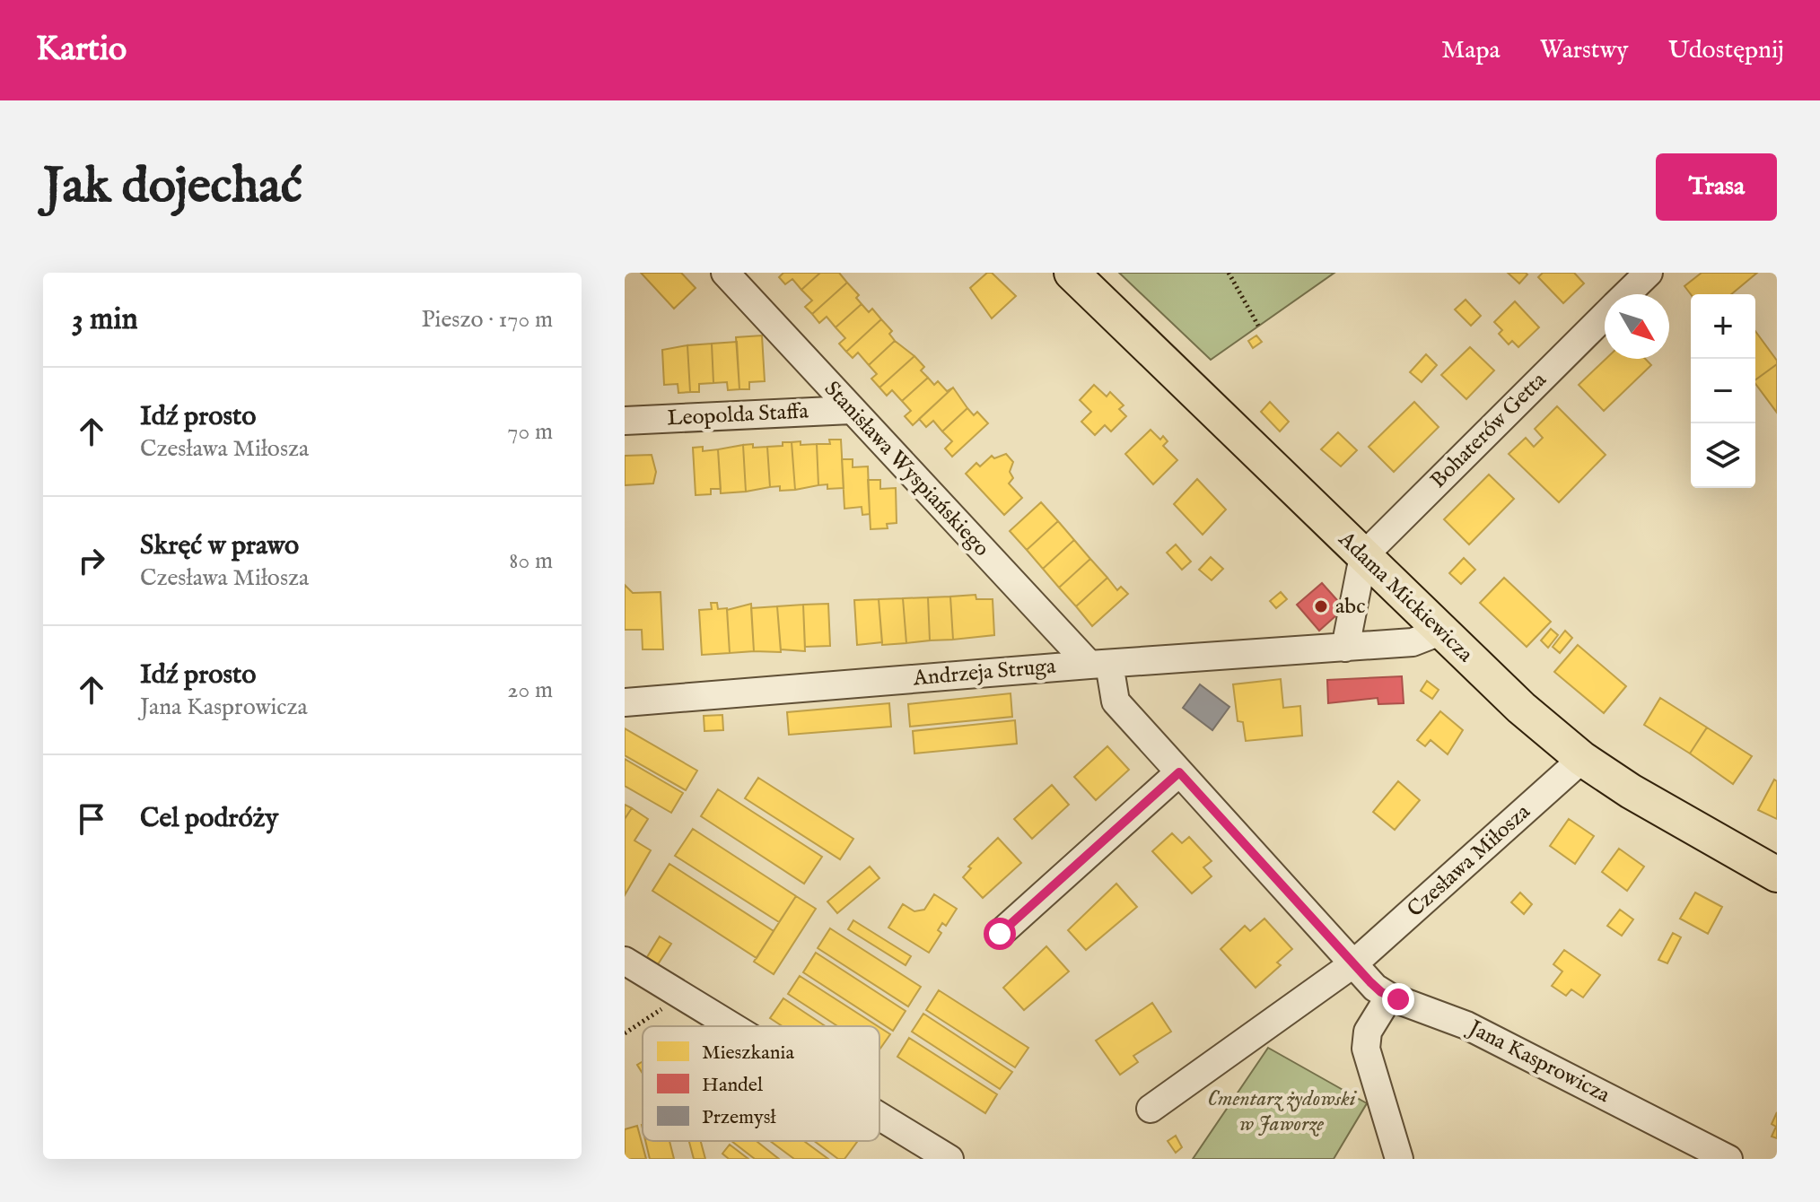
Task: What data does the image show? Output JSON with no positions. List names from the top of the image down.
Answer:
{
  "streets": {
    "main road": ["Adama Mickiewicza"],
    "street": [
      "Leopolda Staffa",
      "Bohaterów Getta",
      "Stanisława Wyspiańskiego",
      "Andrzeja Struga",
      "Czesława Miłosza",
      "Jana Kasprowicza"
    ]
  },
  "crossings": [
    ["Leopolda Staffa", "Stanisława Wyspiańskiego"],
    ["Bohaterów Getta", "Adama Mickiewicza"],
    ["Stanisława Wyspiańskiego", "Andrzeja Struga"],
    ["Adama Mickiewicza", "Andrzeja Struga"],
    ["Adama Mickiewicza", "Czesława Miłosza"],
    ["Czesława Miłosza", "Jana Kasprowicza"]
  ],
  "parks": ["Cmentarz żydowski w Jaworze"],
  "places": ["abc"],
  "legend": ["Mieszkania", "Handel", "Przemysł"],
  "north": "bottom right",
  "page": {
    "header": "Kartio",
    "nav": ["Mapa", "Warstwy", "Udostępnij"],
    "buttons": "Trasa",
    "title": "Jak dojechać",
    "heading": ["3 min", "Pieszo · 170 m"],
    "map_buttons": ["+", "−"],
    "list": [
      ["Idź prosto", "Czesława Miłosza", "70 m"],
      ["Skręć w prawo", "Czesława Miłosza", "80 m"],
      ["Idź prosto", "Jana Kasprowicza", "20 m"],
      "Cel podróży"
    ]
  }
}
